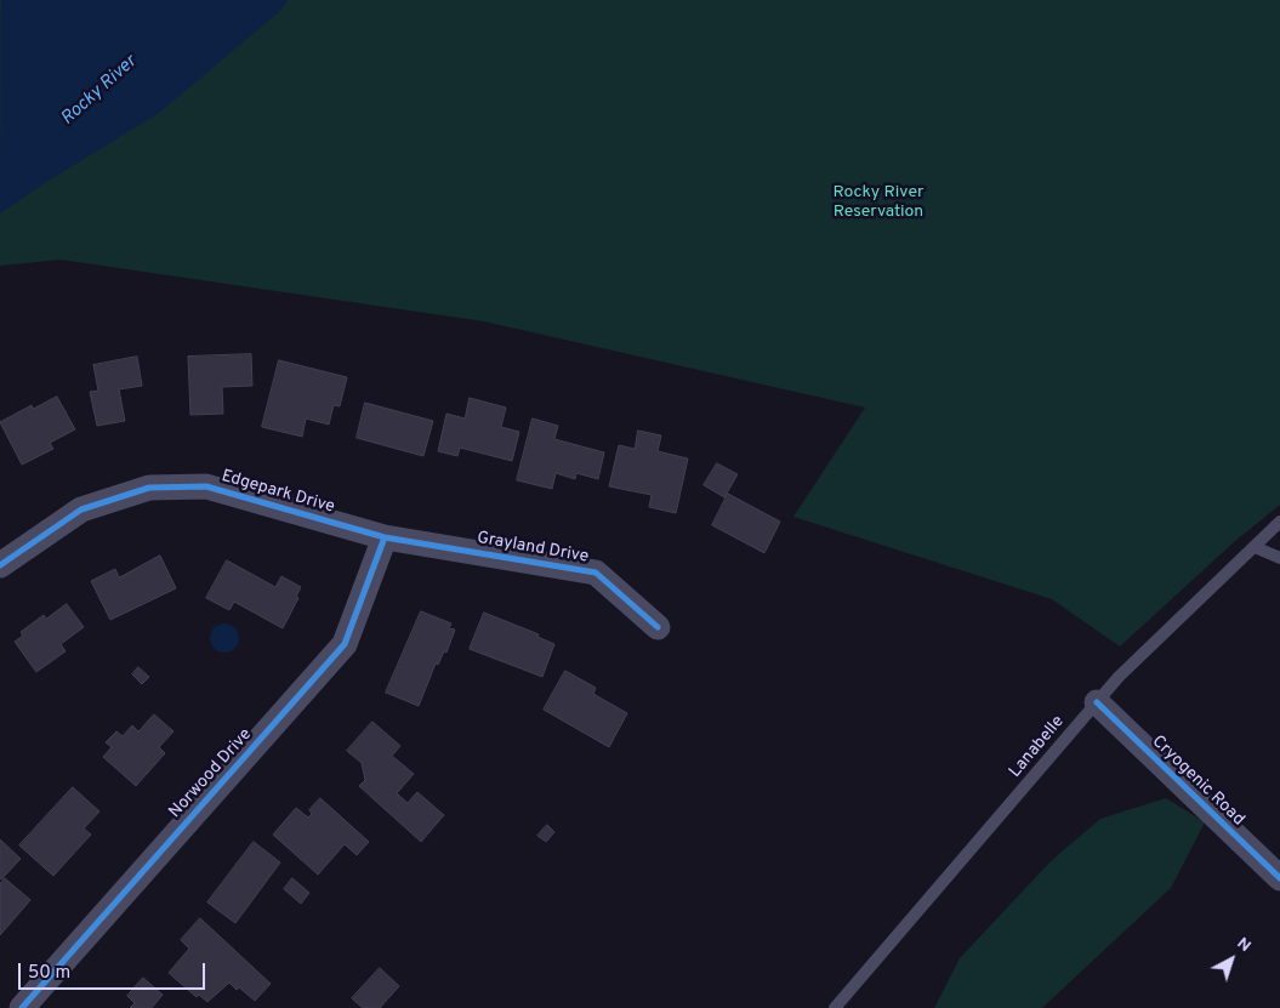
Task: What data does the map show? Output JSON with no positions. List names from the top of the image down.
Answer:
{
  "streets": {
    "street": [
      "Edgepark Drive",
      "Grayland Drive",
      "Norwood Drive",
      "Cryogenic Road"
    ],
    "lane": ["Lanabelle"]
  },
  "crossings": [
    ["Edgepark Drive", "Grayland Drive"],
    ["Edgepark Drive", "Norwood Drive"],
    ["Grayland Drive", "Norwood Drive"],
    ["Lanabelle", "Cryogenic Road"]
  ],
  "water": ["Rocky River"],
  "parks": ["Rocky River Reservation"],
  "scale_bar": "50 m",
  "north": "top right"
}
